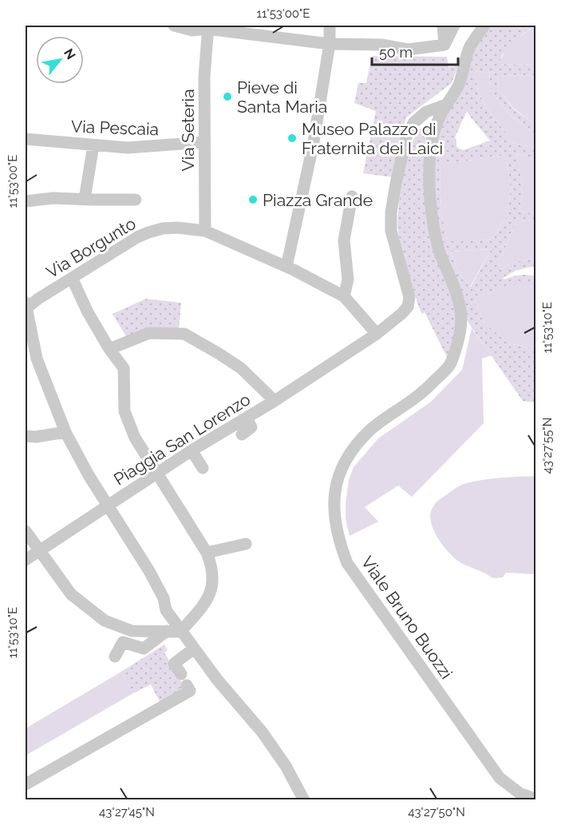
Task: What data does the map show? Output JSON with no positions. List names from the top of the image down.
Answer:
{
  "streets": {
    "street": [
      "Via Pescaia",
      "Via Seteria",
      "Via Borgunto",
      "Piaggia San Lorenzo",
      "Viale Bruno Buozzi"
    ]
  },
  "crossings": [
    ["Via Pescaia", "Via Seteria"],
    ["Via Seteria", "Via Borgunto"],
    ["Piaggia San Lorenzo", "Viale Bruno Buozzi"]
  ],
  "places": ["Pieve di Santa Maria", "Museo Palazzo di Fraternita dei Laici", "Piazza Grande"],
  "scale_bar": "50 m",
  "north": "top right",
  "coordinates": [
    "11°53'00\"E",
    "11°53'10\"E",
    "43°27'55\"N",
    "43°27'45\"N",
    "43°27'50\"N"
  ]
}
